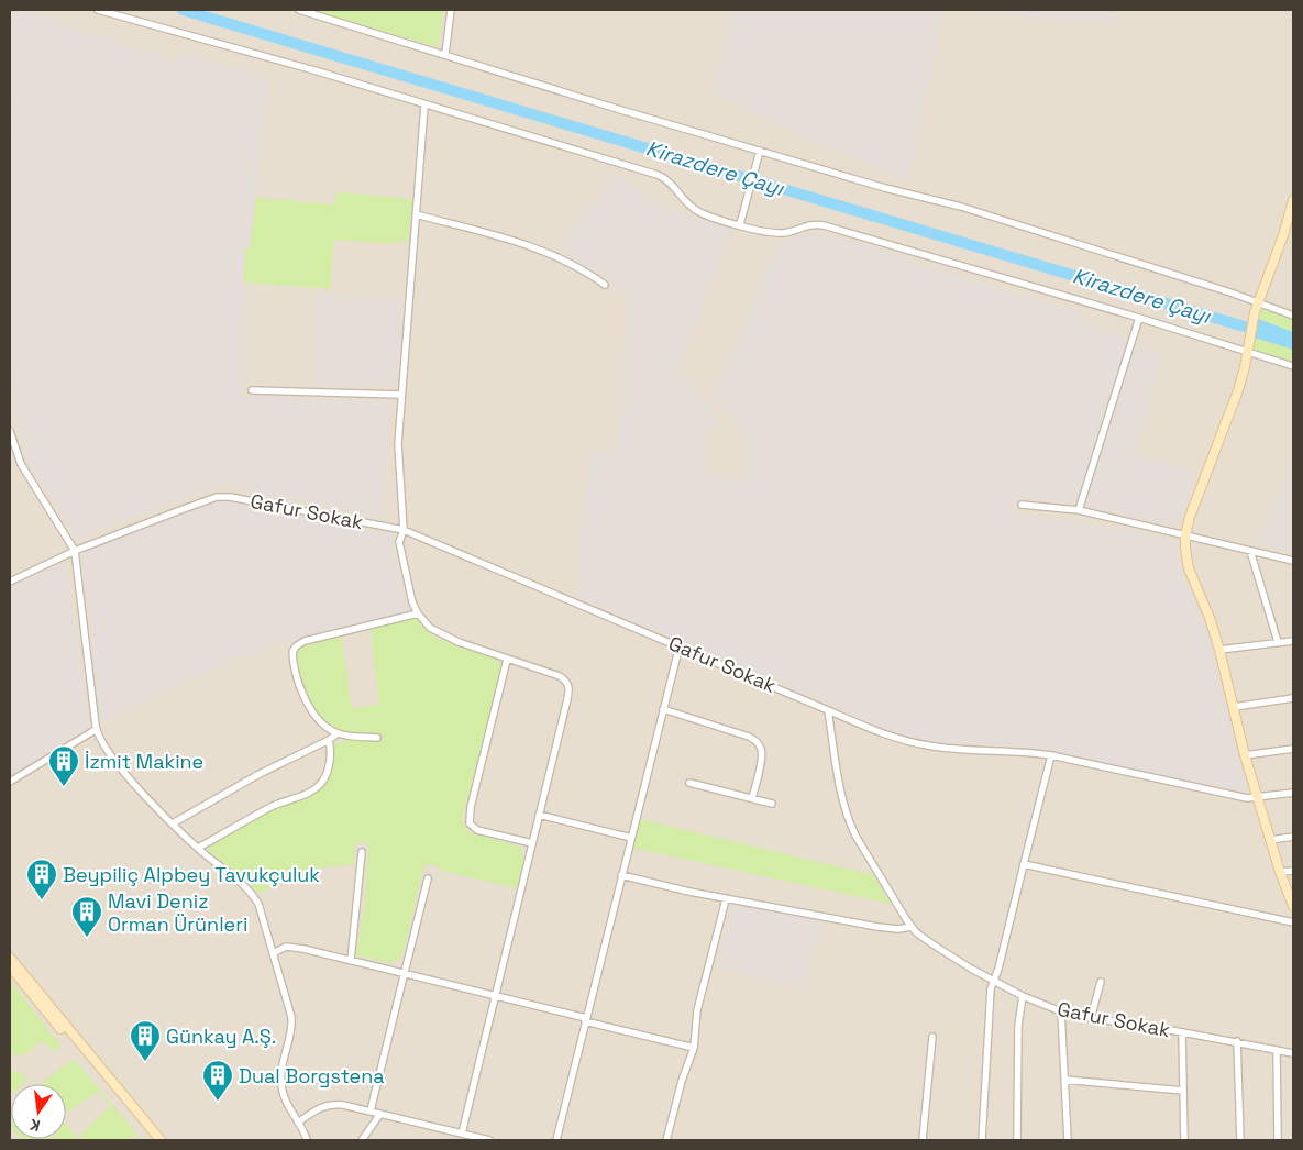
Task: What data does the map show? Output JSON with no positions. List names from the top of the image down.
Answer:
{
  "streets": {
    "street": ["Gafur Sokak"]
  },
  "water": ["Kirazdere Çayı"],
  "places": {
    "building": [
      "İzmit Makine",
      "Beypiliç Alpbey Tavukçuluk",
      "Mavi Deniz Orman Ürünleri",
      "Günkay A.Ş.",
      "Dual Borgstena"
    ]
  },
  "north": "bottom"
}
